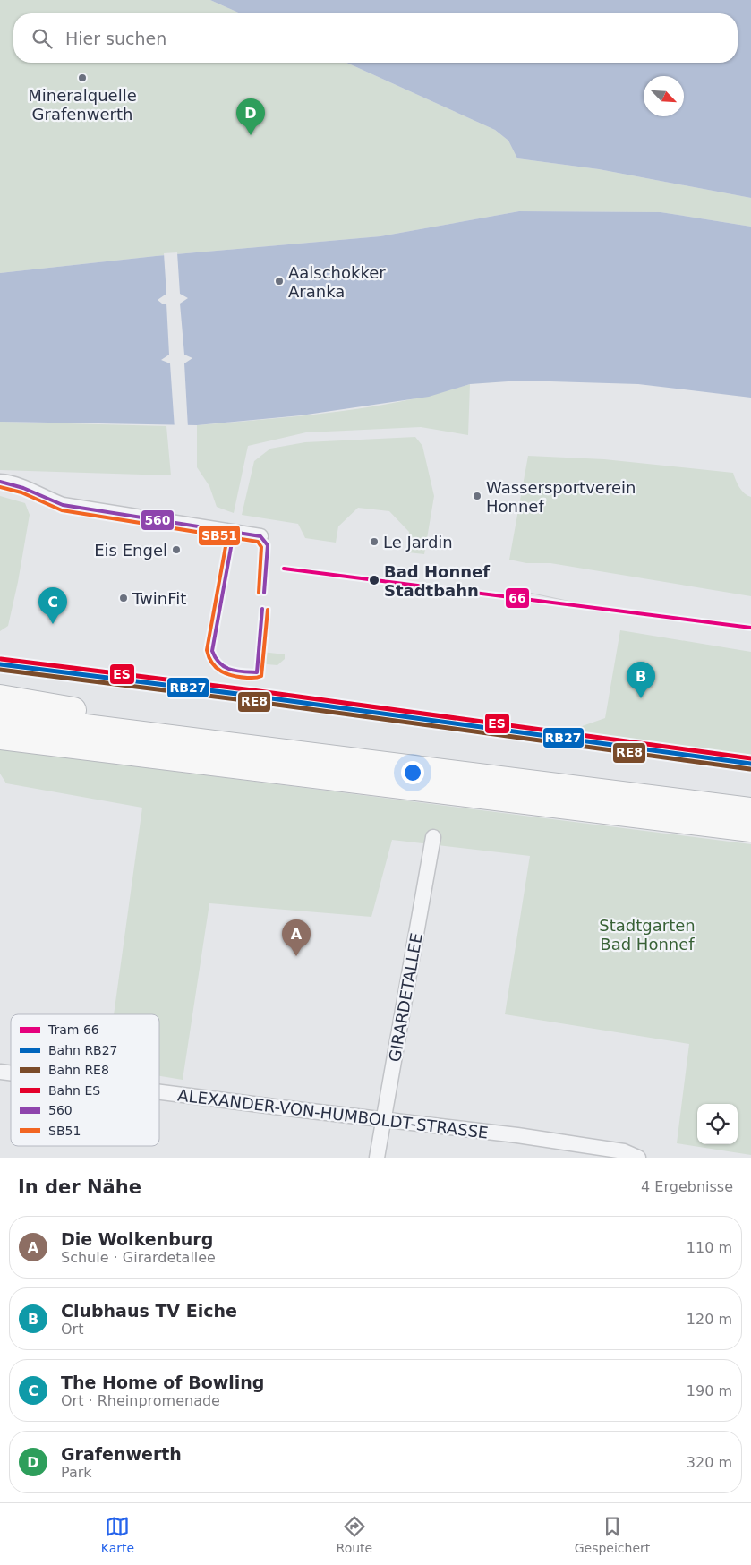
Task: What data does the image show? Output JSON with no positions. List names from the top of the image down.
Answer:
{
  "streets": {
    "street": ["GIRARDETALLEE", "ALEXANDER-VON-HUMBOLDT-STRASSE"]
  },
  "crossings": [
    ["GIRARDETALLEE", "ALEXANDER-VON-HUMBOLDT-STRASSE"]
  ],
  "parks": ["Stadtgarten Bad Honnef"],
  "places": [
    "Mineralquelle Grafenwerth",
    "Aalschokker Aranka",
    "Wassersportverein Honnef",
    "Le Jardin",
    "Eis Engel",
    "Bad Honnef Stadtbahn",
    "TwinFit"
  ],
  "lines": [
    "transit line 560",
    "transit line SB51",
    "tram line 66",
    "rail line ES",
    "rail line RB27",
    "rail line RE8"
  ],
  "legend": [
    "Tram 66",
    "Bahn RB27",
    "Bahn RE8",
    "Bahn ES",
    "560",
    "SB51"
  ],
  "north": "bottom right",
  "page": {
    "search": "Hier suchen",
    "pins": [
      "D",
      "C",
      "B",
      "A"
    ],
    "heading": ["In der Nähe", "4 Ergebnisse"],
    "list": [
      {
        "mark": "A",
        "name": "Die Wolkenburg",
        "note": "Schule · Girardetallee",
        "value": "110 m"
      },
      {
        "mark": "B",
        "name": "Clubhaus TV Eiche",
        "note": "Ort",
        "value": "120 m"
      },
      {
        "mark": "C",
        "name": "The Home of Bowling",
        "note": "Ort · Rheinpromenade",
        "value": "190 m"
      },
      {
        "mark": "D",
        "name": "Grafenwerth",
        "note": "Park",
        "value": "320 m"
      }
    ],
    "nav": ["Karte", "Route", "Gespeichert"]
  }
}
